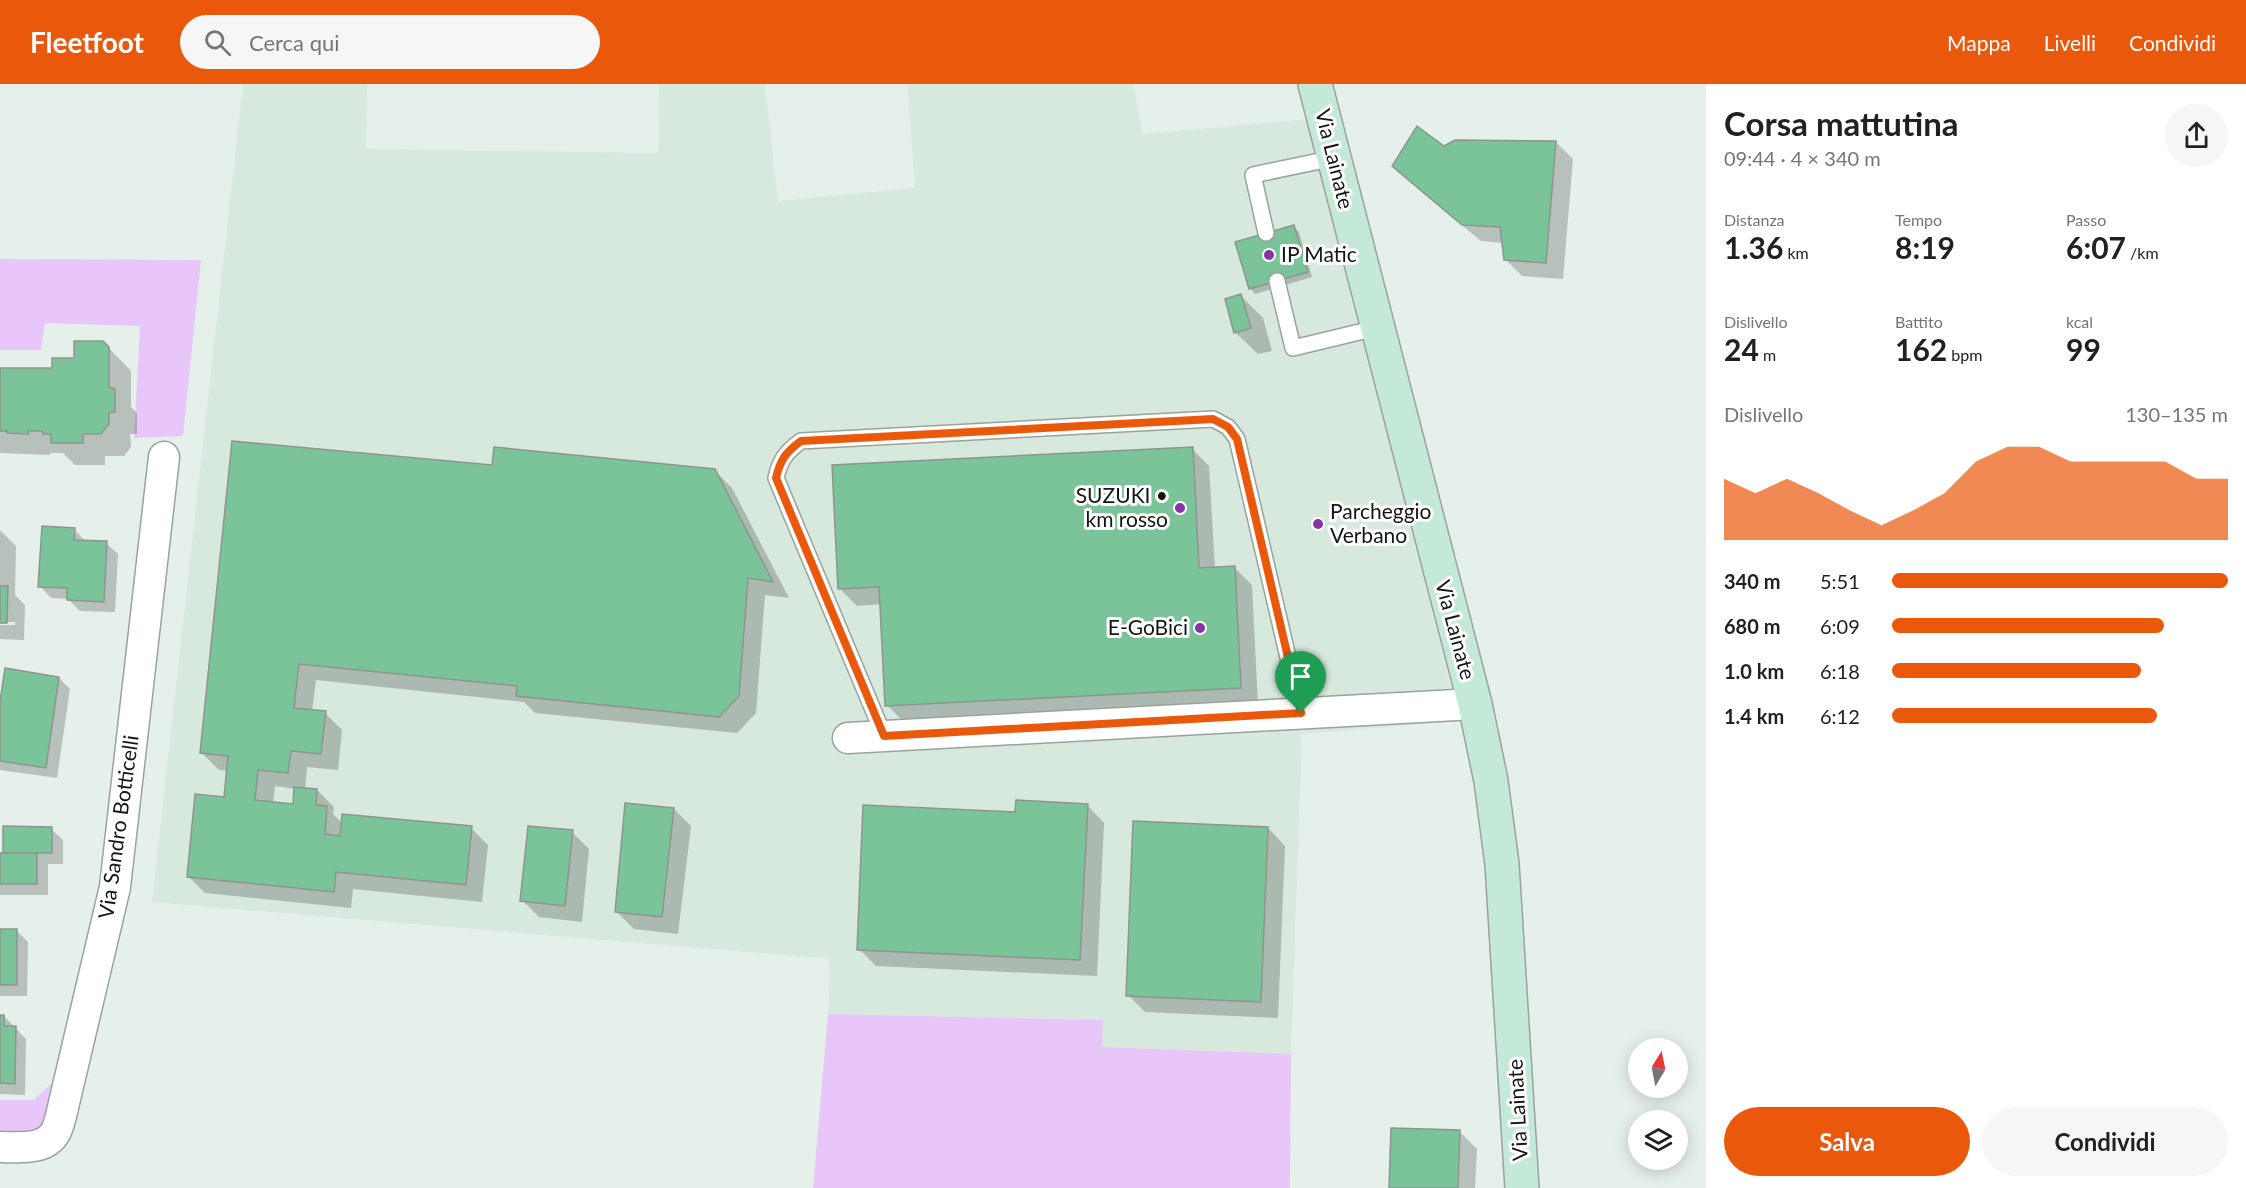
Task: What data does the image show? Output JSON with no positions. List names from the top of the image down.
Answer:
{
  "streets": {
    "main road": ["Via Lainate"],
    "street": ["Via Sandro Botticelli"]
  },
  "places": [
    "IP Matic",
    "SUZUKI • km rosso",
    "Parcheggio Verbano",
    "E-GoBici"
  ],
  "north": "top",
  "page": {
    "header": "Fleetfoot",
    "search": "Cerca qui",
    "nav": ["Mappa", "Livelli", "Condividi"],
    "heading": ["Corsa mattutina", "09:44 · 4 × 340 m"],
    "stats": [
      ["Distanza", "1.36 km"],
      ["Tempo", "8:19"],
      ["Passo", "6:07 /km"],
      ["Dislivello", "24 m"],
      ["Battito", "162 bpm"],
      ["kcal", "99"]
    ],
    "chart": ["Dislivello", "130–135 m"],
    "list": [
      {
        "name": "340 m",
        "note": "5:51"
      },
      {
        "name": "680 m",
        "note": "6:09"
      },
      {
        "name": "1.0 km",
        "note": "6:18"
      },
      {
        "name": "1.4 km",
        "note": "6:12"
      }
    ],
    "buttons": ["Salva", "Condividi"]
  }
}
